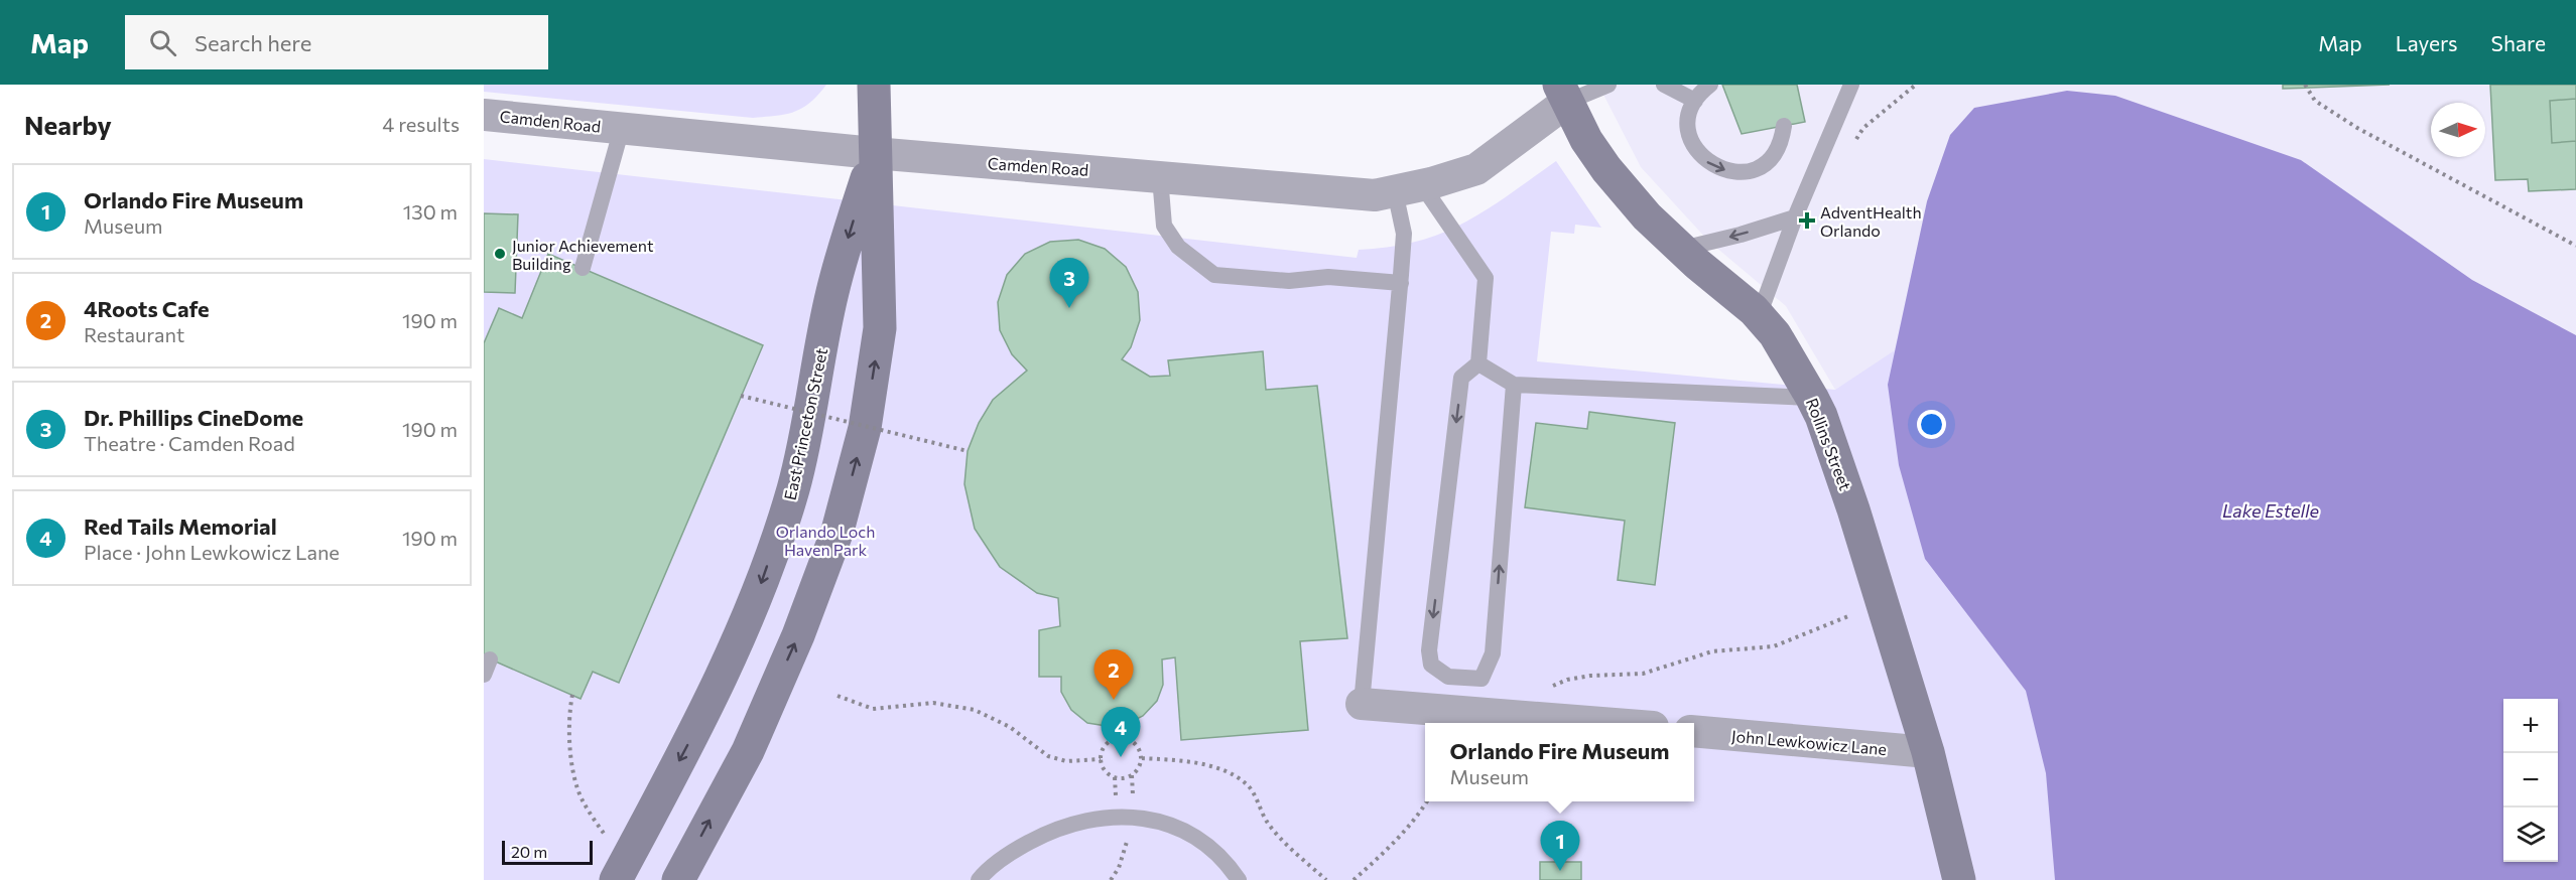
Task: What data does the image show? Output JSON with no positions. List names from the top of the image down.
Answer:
{
  "streets": {
    "main road": ["East Princeton Street", "Rollins Street"],
    "street": ["Camden Road", "John Lewkowicz Lane"]
  },
  "crossings": [
    ["Camden Road", "East Princeton Street"],
    ["Camden Road", "Rollins Street"],
    ["Rollins Street", "John Lewkowicz Lane"]
  ],
  "water": ["Lake Estelle"],
  "parks": ["Orlando Loch Haven Park"],
  "places": {
    "health": ["AdventHealth Orlando"],
    "other": ["Junior Achievement Building"]
  },
  "scale_bar": "20 m",
  "north": "right",
  "page": {
    "header": "Map",
    "search": "Search here",
    "nav": ["Map", "Layers", "Share"],
    "heading": ["Nearby", "4 results"],
    "list": [
      {
        "mark": "1",
        "name": "Orlando Fire Museum",
        "note": "Museum",
        "value": "130 m"
      },
      {
        "mark": "2",
        "name": "4Roots Cafe",
        "note": "Restaurant",
        "value": "190 m"
      },
      {
        "mark": "3",
        "name": "Dr. Phillips CineDome",
        "note": "Theatre · Camden Road",
        "value": "190 m"
      },
      {
        "mark": "4",
        "name": "Red Tails Memorial",
        "note": "Place · John Lewkowicz Lane",
        "value": "190 m"
      }
    ],
    "pins": [
      "3",
      "2",
      "4",
      "1"
    ],
    "map_buttons": ["+", "−"],
    "popup": ["Orlando Fire Museum", "Museum"],
    "scale": "20 m"
  }
}
